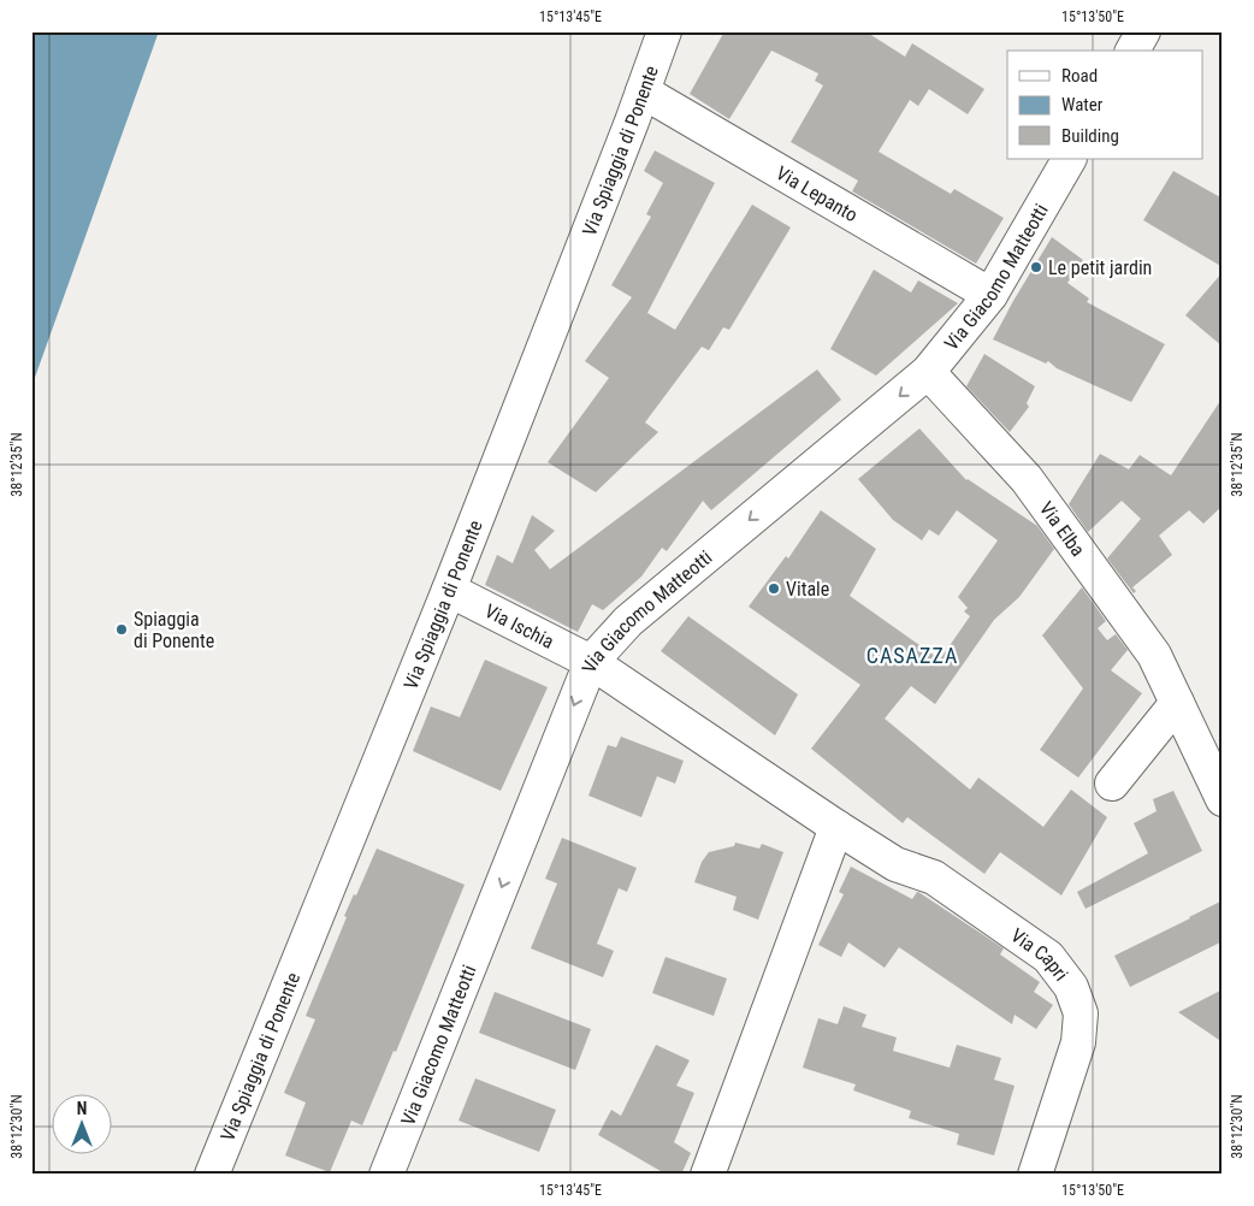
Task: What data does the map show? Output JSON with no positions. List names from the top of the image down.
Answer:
{
  "streets": {
    "street": [
      "Via Spiaggia di Ponente",
      "Via Lepanto",
      "Via Giacomo Matteotti",
      "Via Elba",
      "Via Ischia",
      "Via Capri"
    ]
  },
  "crossings": [
    ["Via Spiaggia di Ponente", "Via Lepanto"],
    ["Via Spiaggia di Ponente", "Via Ischia"],
    ["Via Lepanto", "Via Giacomo Matteotti"],
    ["Via Giacomo Matteotti", "Via Elba"],
    ["Via Giacomo Matteotti", "Via Ischia"],
    ["Via Giacomo Matteotti", "Via Capri"],
    ["Via Ischia", "Via Capri"]
  ],
  "districts": ["CASAZZA"],
  "places": ["Le petit jardin", "Vitale", "Spiaggia di Ponente"],
  "legend": ["Road", "Water", "Building"],
  "north": "top",
  "coordinates": [
    "15°13'45\"E",
    "15°13'50\"E",
    "38°12'35\"N",
    "38°12'30\"N"
  ]
}
